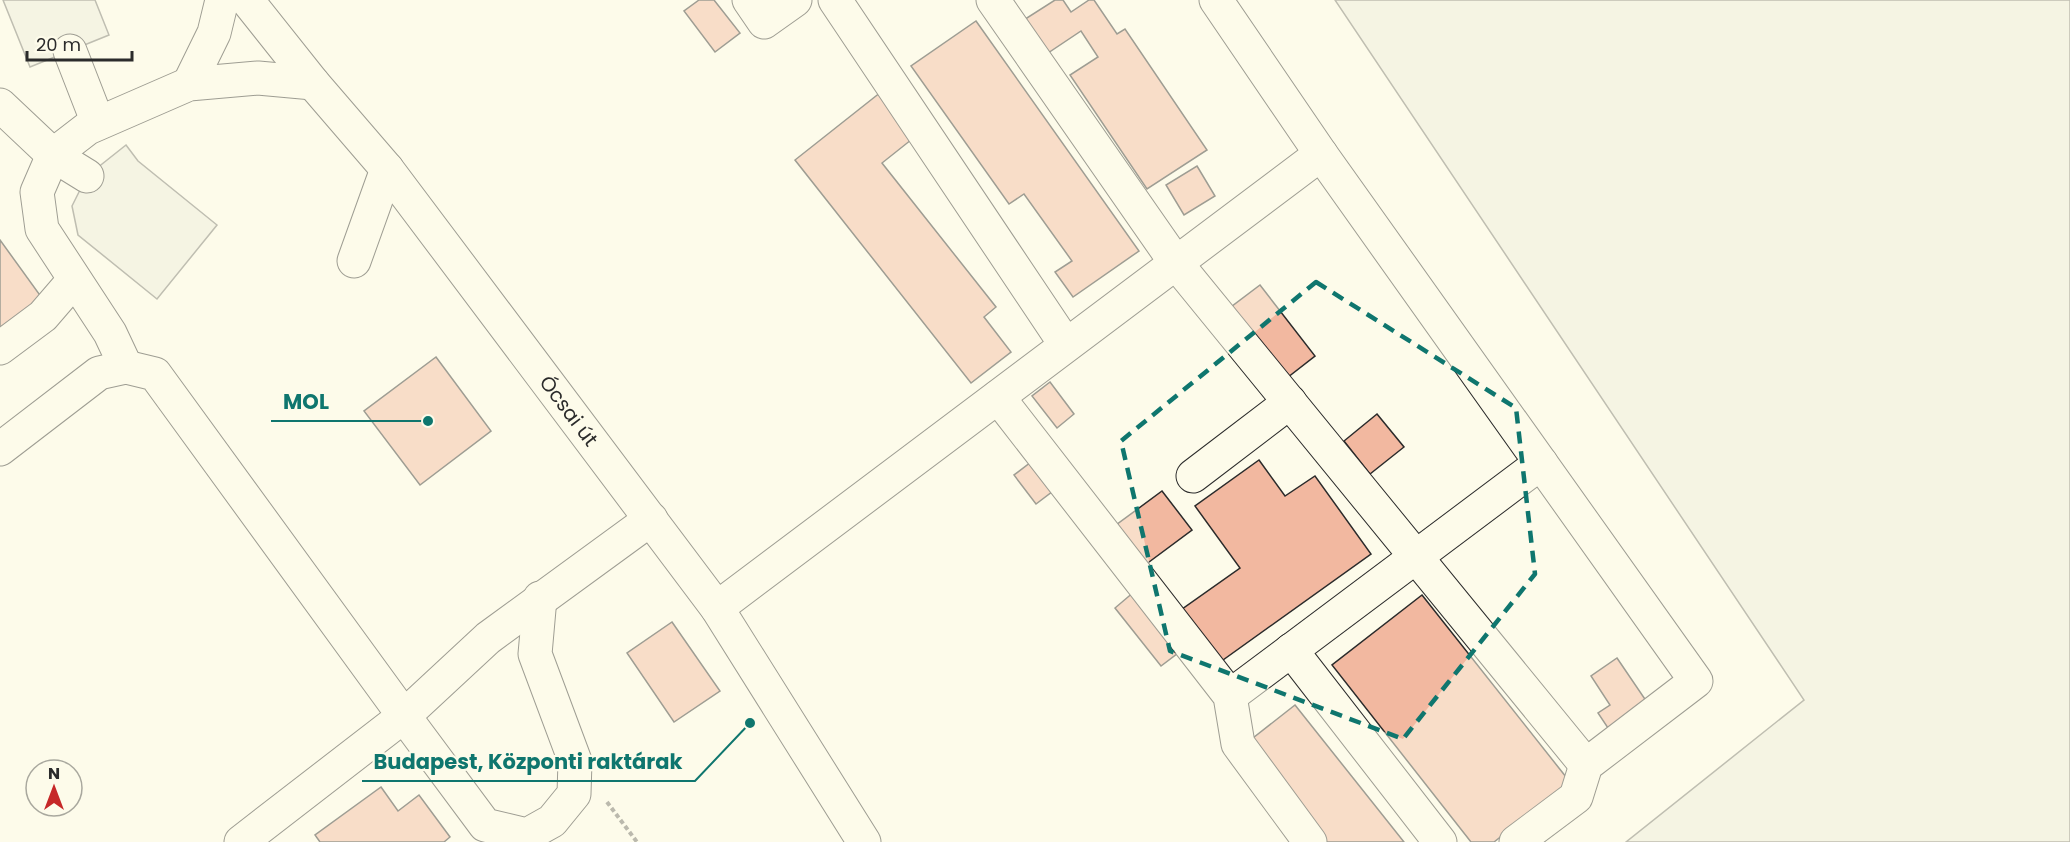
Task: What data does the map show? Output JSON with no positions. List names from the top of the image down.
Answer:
{
  "streets": {
    "street": ["Ócsai út"]
  },
  "places": ["MOL", "Budapest, Központi raktárak"],
  "scale_bar": "20 m",
  "north": "top"
}
